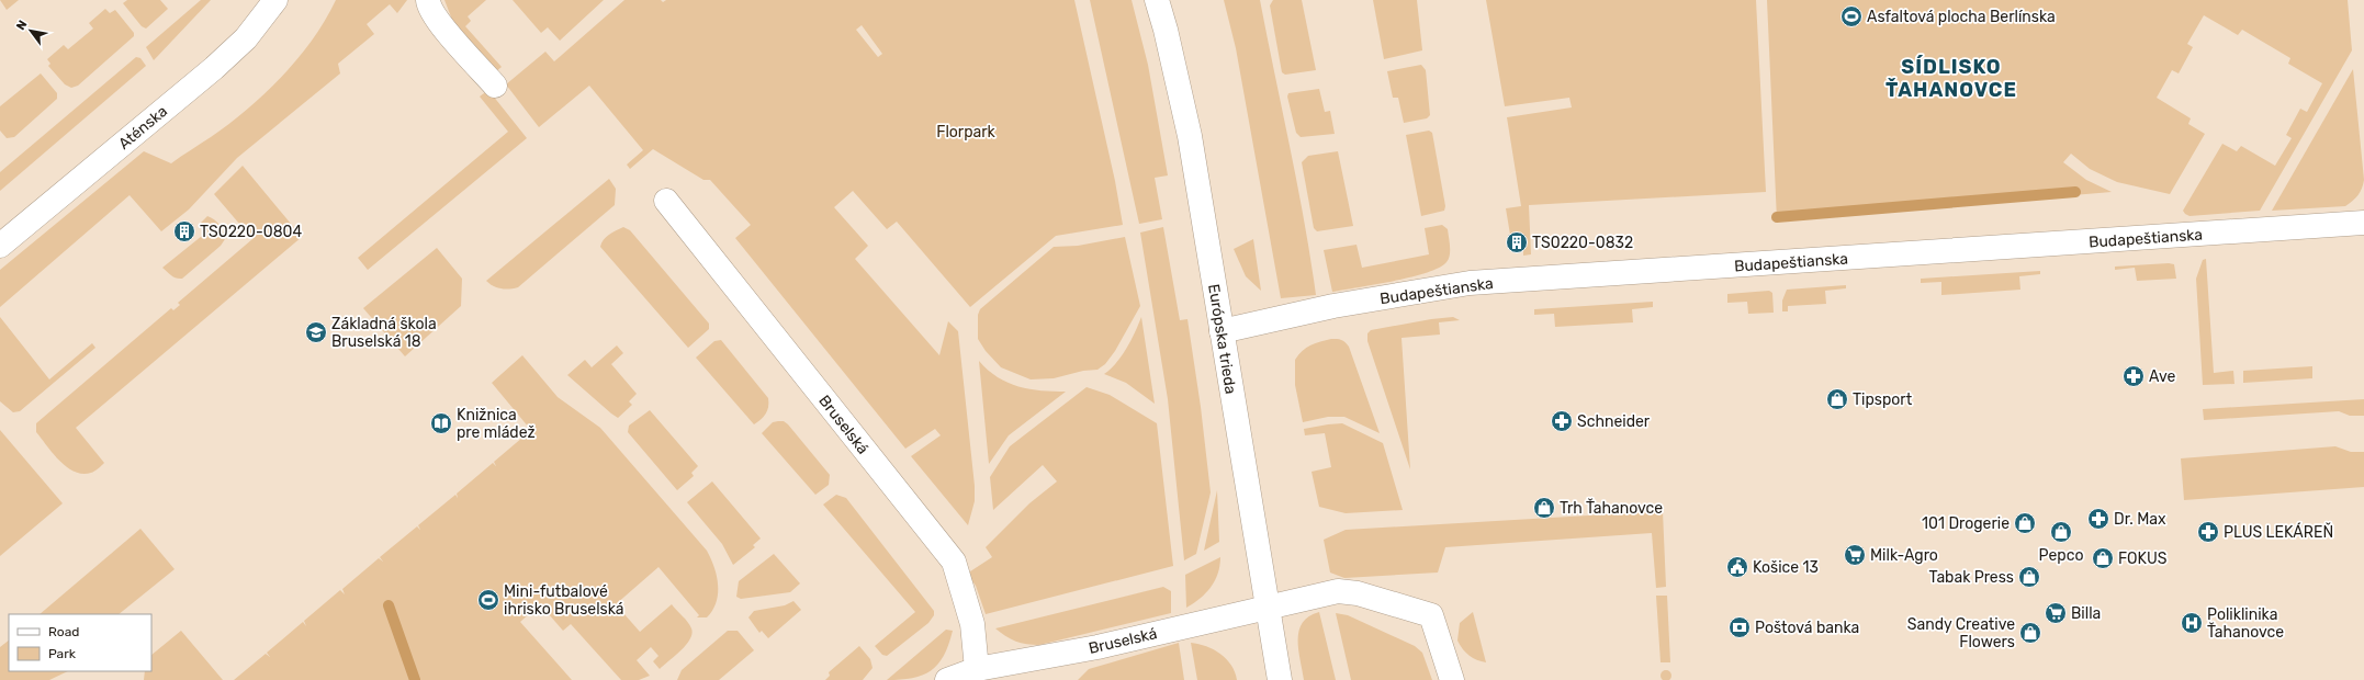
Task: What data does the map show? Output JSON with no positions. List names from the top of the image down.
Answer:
{
  "streets": {
    "street": [
      "Aténska",
      "Budapeštianska",
      "Európska trieda",
      "Bruselská"
    ]
  },
  "crossings": [
    ["Budapeštianska", "Európska trieda"],
    ["Európska trieda", "Bruselská"]
  ],
  "districts": ["SÍDLISKO ŤAHANOVCE"],
  "parks": ["Florpark"],
  "places": {
    "sports": ["Asfaltová plocha Berlínska", "Mini-futbalové ihrisko Bruselská"],
    "building": ["TS0220-0804", "TS0220-0832"],
    "school or university": ["Základná škola Bruselská 18"],
    "pharmacy": [
      "Ave",
      "Schneider",
      "Dr. Max",
      "PLUS LEKÁREŇ"
    ],
    "shop": [
      "Tipsport",
      "Trh Ťahanovce",
      "101 Drogerie",
      "Pepco",
      "FOKUS",
      "Tabak Press",
      "Sandy Creative Flowers"
    ],
    "library": ["Knižnica pre mládež"],
    "supermarket": ["Milk-Agro", "Billa"],
    "public building": ["Košice 13"],
    "hospital": ["Poliklinika Ťahanovce"],
    "bank": ["Poštová banka"]
  },
  "legend": ["Road", "Park"],
  "north": "top left"
}
